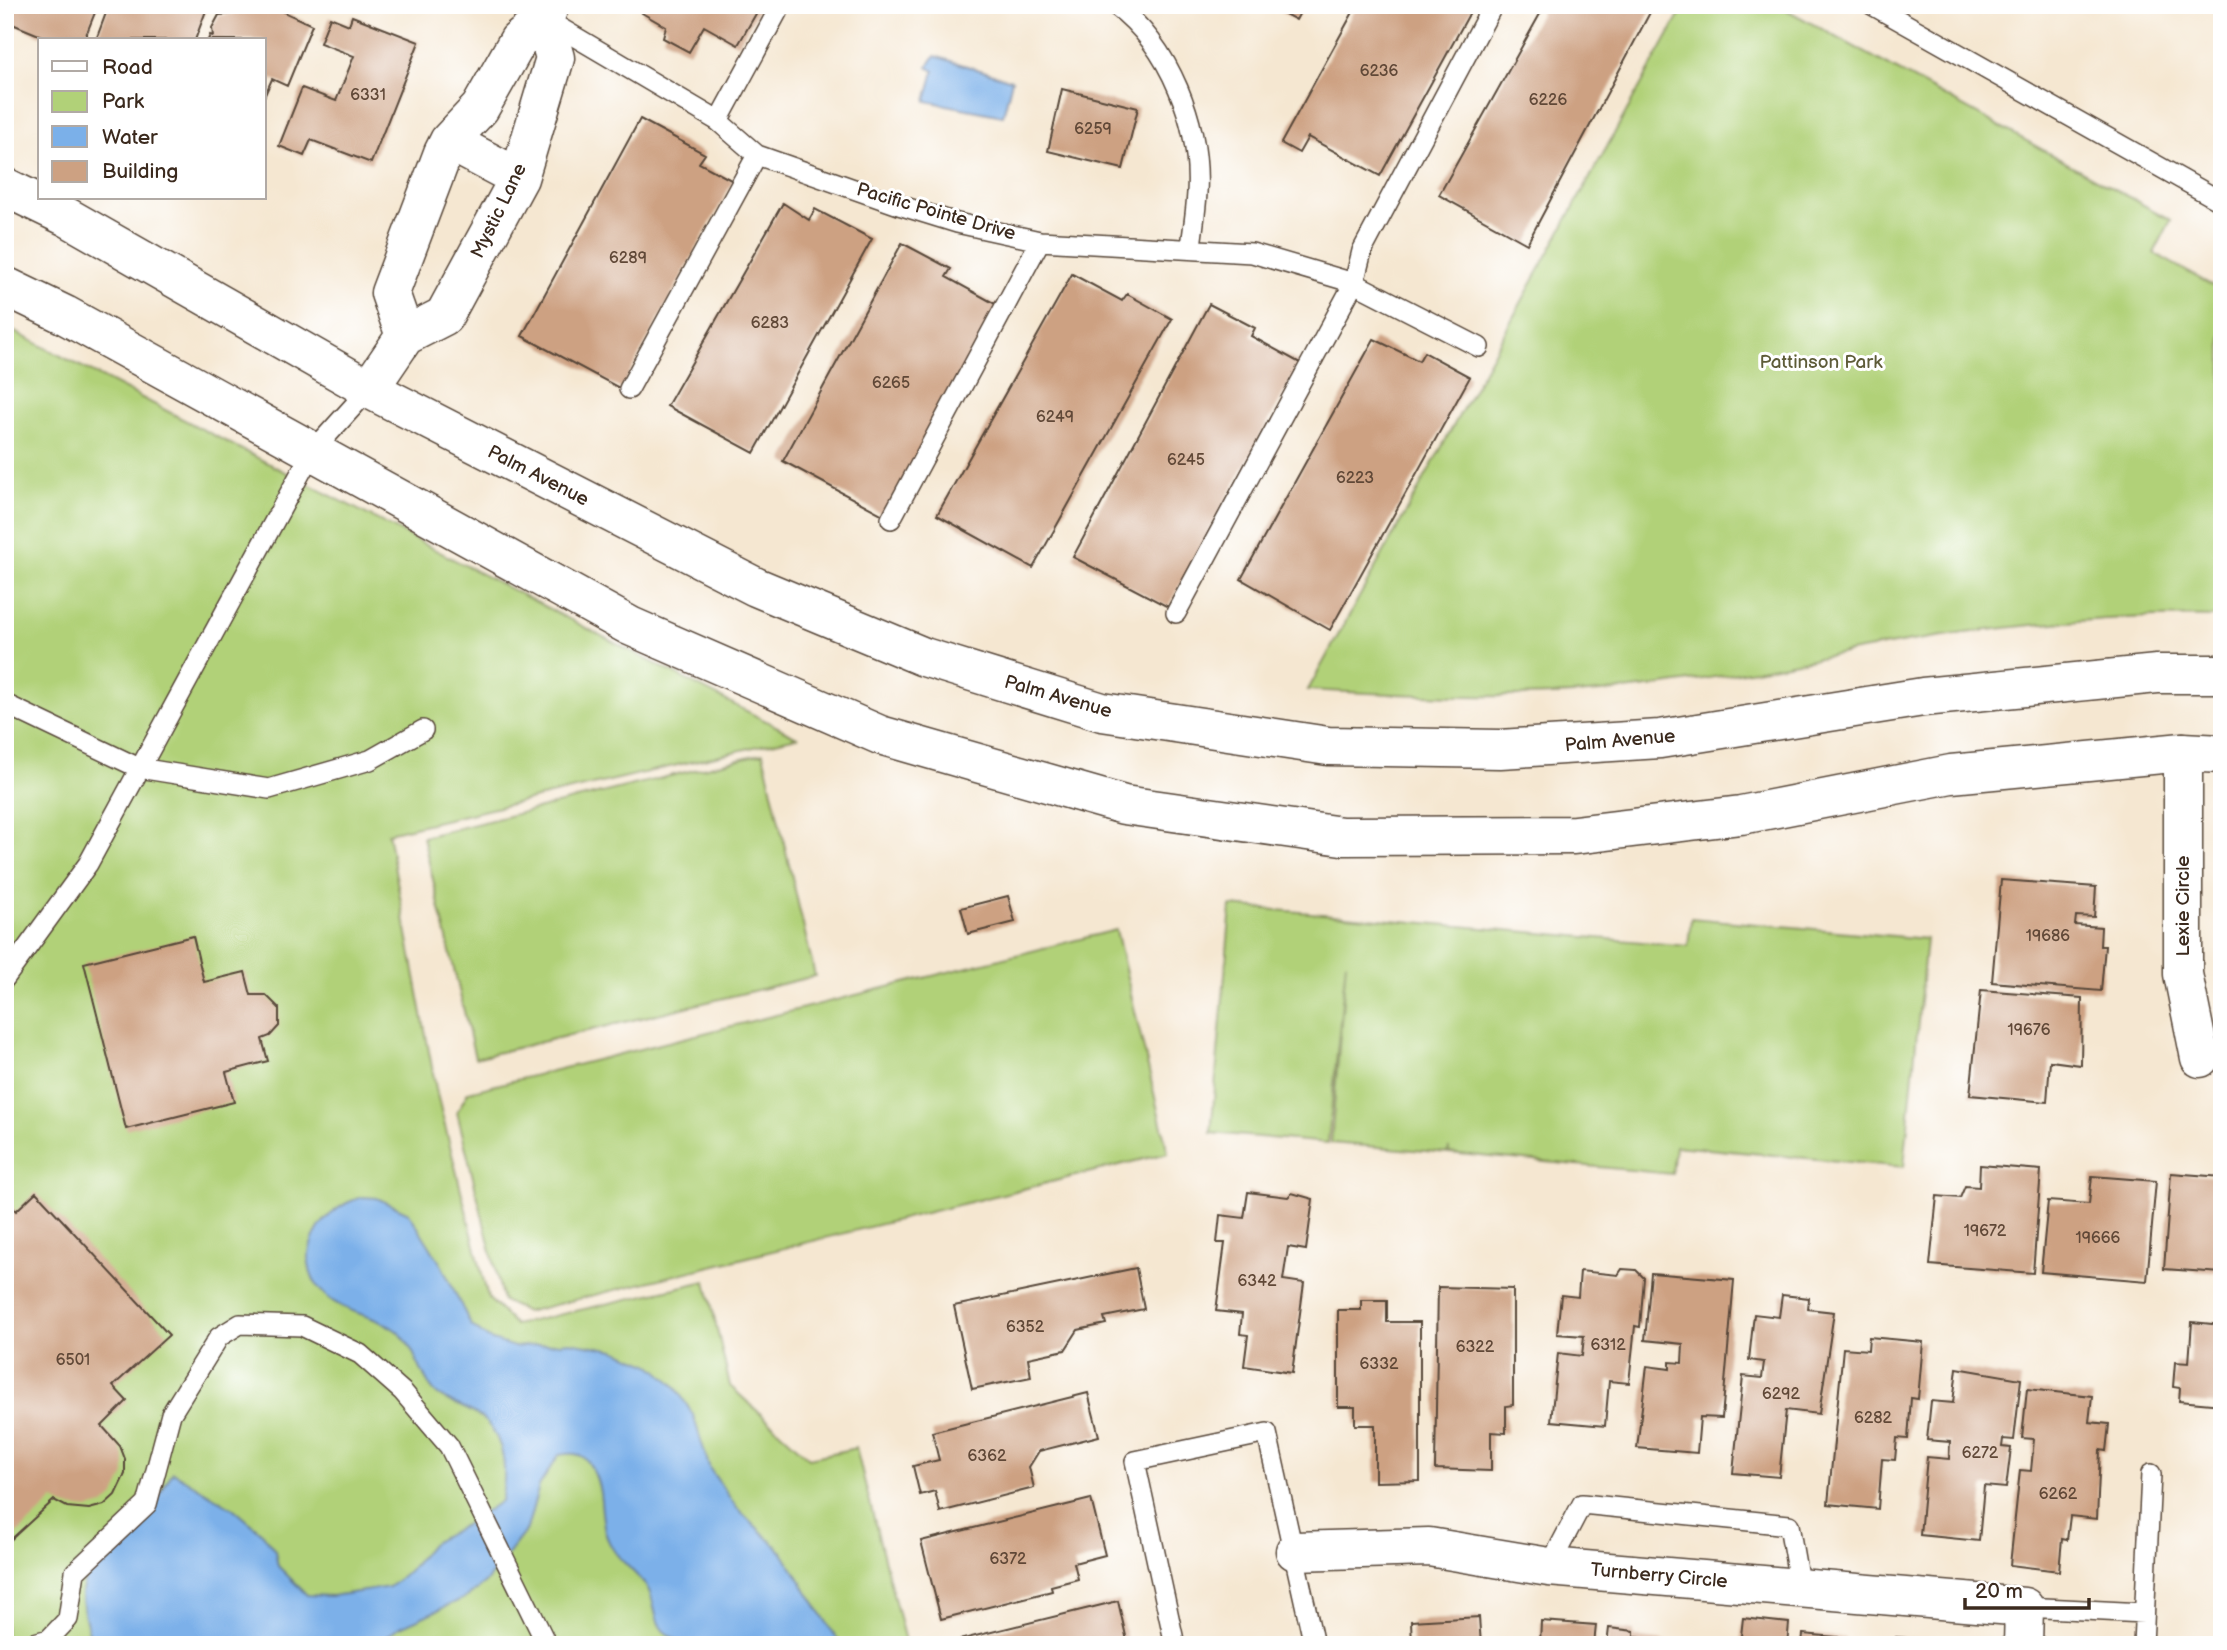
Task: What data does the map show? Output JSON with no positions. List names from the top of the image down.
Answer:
{
  "streets": {
    "street": [
      "Mystic Lane",
      "Palm Avenue",
      "Lexie Circle",
      "Turnberry Circle"
    ],
    "lane": ["Pacific Pointe Drive"]
  },
  "crossings": [
    ["Mystic Lane", "Pacific Pointe Drive"],
    ["Mystic Lane", "Palm Avenue"]
  ],
  "parks": ["Pattinson Park"],
  "house_numbers": [
    "6236",
    "6331",
    "6226",
    "6259",
    "6289",
    "6283",
    "6265",
    "6249",
    "6245",
    "6223",
    "19686",
    "19676",
    "19672",
    "19666",
    "6342",
    "6352",
    "6312",
    "6322",
    "6501",
    "6332",
    "6292",
    "6282",
    "6272",
    "6362",
    "6262",
    "6372"
  ],
  "legend": [
    "Road",
    "Park",
    "Water",
    "Building"
  ],
  "scale_bar": "20 m"
}
